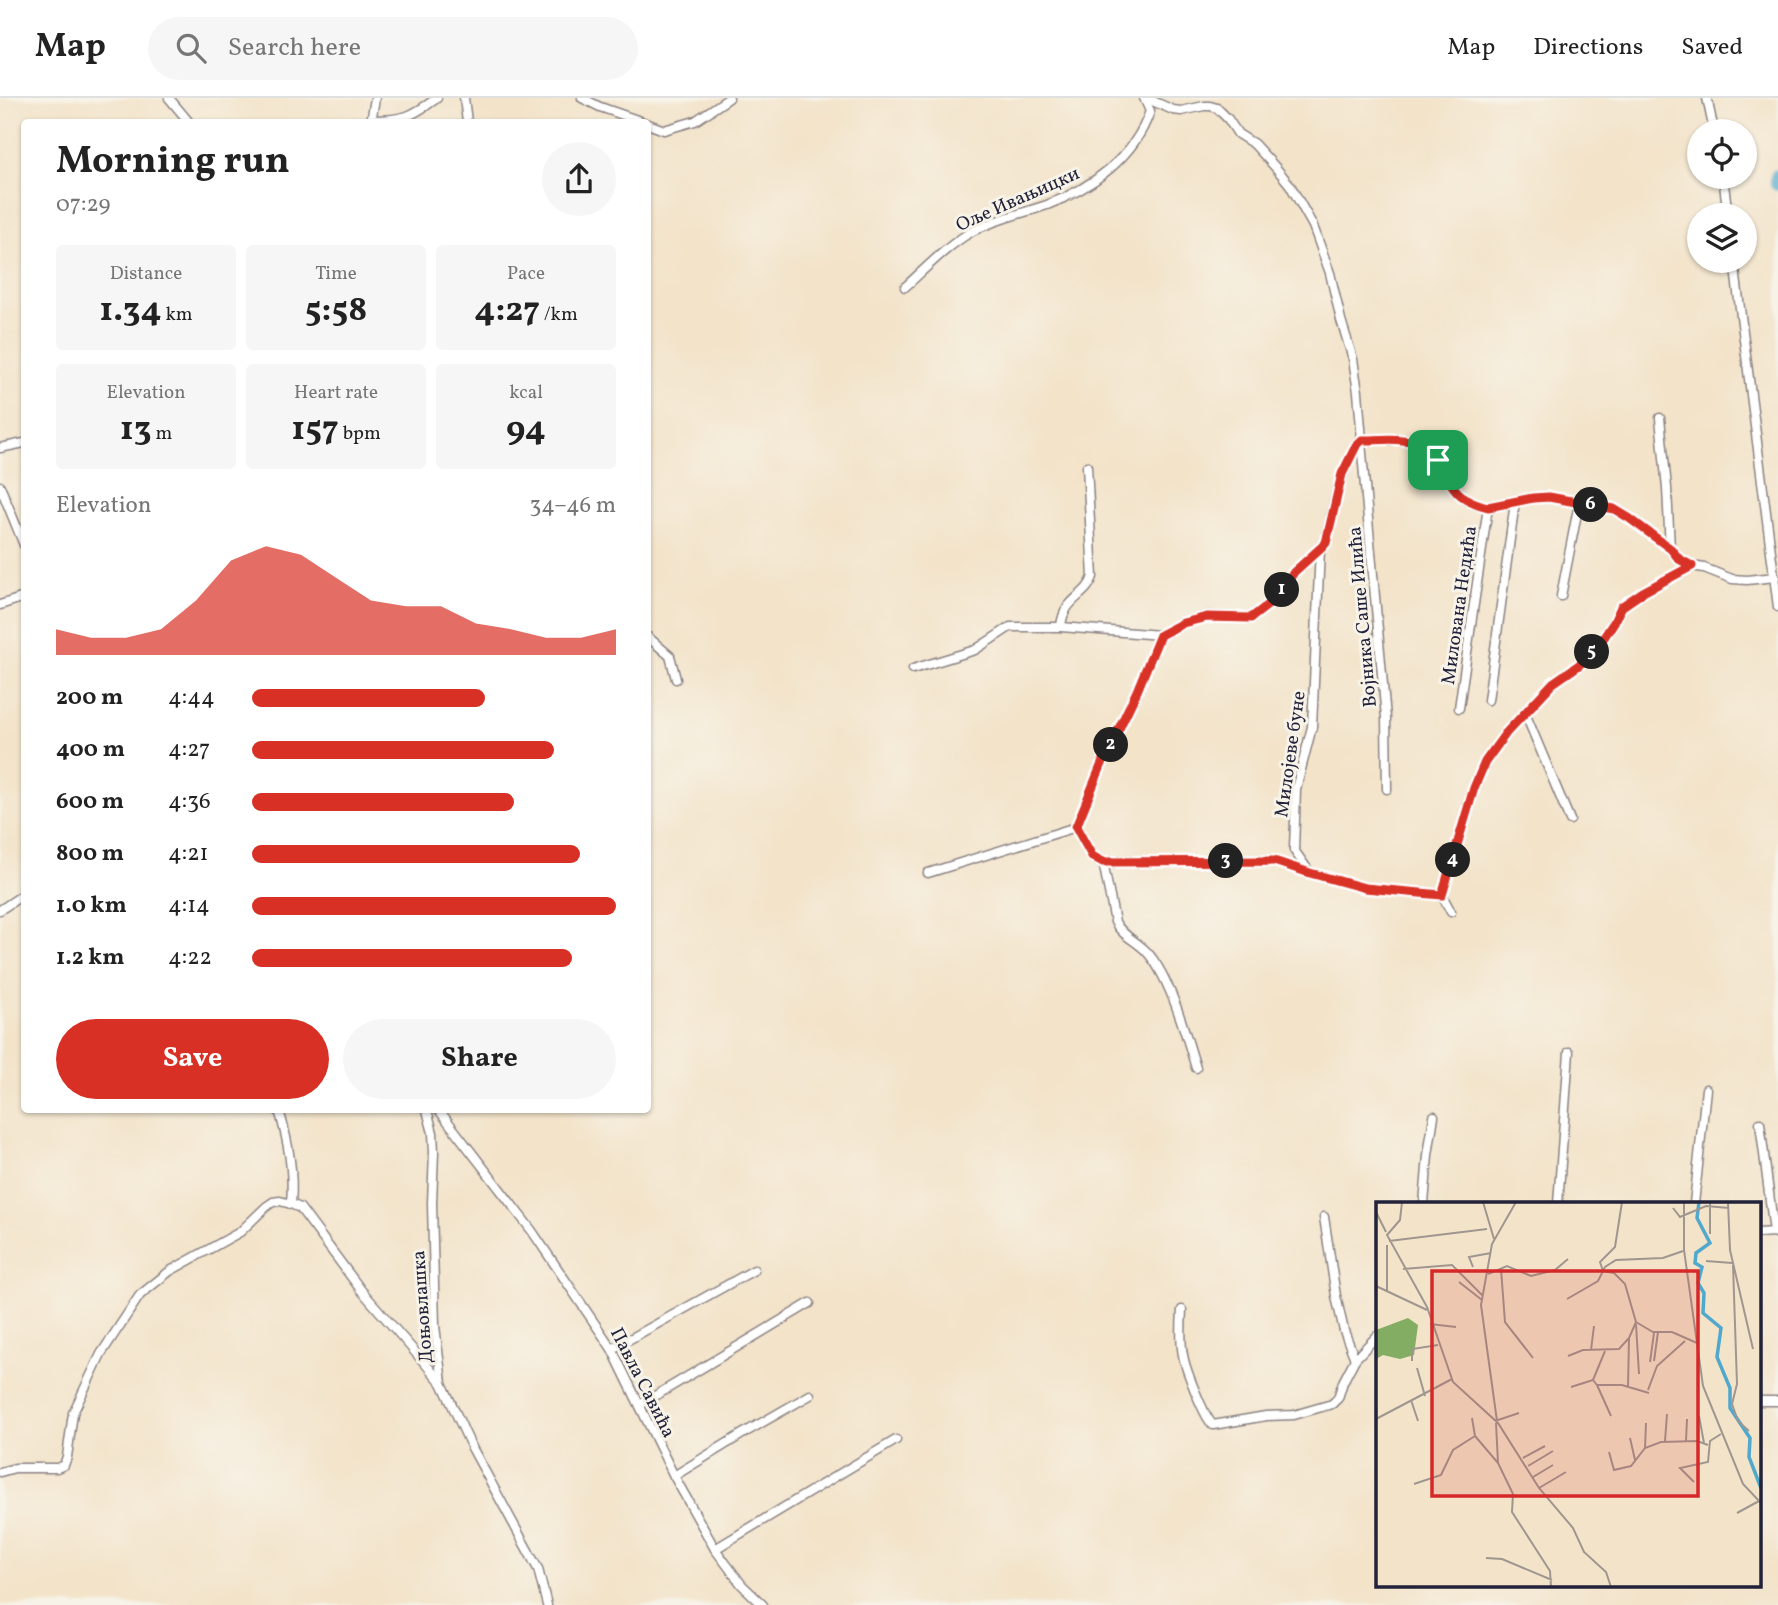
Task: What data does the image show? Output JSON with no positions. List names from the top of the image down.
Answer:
{
  "streets": {
    "street": [
      "Оље Ивањицки",
      "Милована Недића",
      "Војника Саше Илића",
      "Милојеве буне",
      "Доњовлашка",
      "Павла Савића"
    ]
  },
  "crossings": [
    ["Оље Ивањицки", "Војника Саше Илића"],
    ["Војника Саше Илића", "Милојеве буне"]
  ],
  "page": {
    "header": "Map",
    "search": "Search here",
    "nav": ["Map", "Directions", "Saved"],
    "heading": ["Morning run", "07:29"],
    "stats": [
      ["Distance", "1.34 km"],
      ["Time", "5:58"],
      ["Pace", "4:27 /km"],
      ["Elevation", "13 m"],
      ["Heart rate", "157 bpm"],
      ["kcal", "94"]
    ],
    "chart": ["Elevation", "34–46 m"],
    "pins": [
      "6",
      "1",
      "5",
      "2",
      "4",
      "3"
    ],
    "list": [
      {
        "name": "200 m",
        "note": "4:44"
      },
      {
        "name": "400 m",
        "note": "4:27"
      },
      {
        "name": "600 m",
        "note": "4:36"
      },
      {
        "name": "800 m",
        "note": "4:21"
      },
      {
        "name": "1.0 km",
        "note": "4:14"
      },
      {
        "name": "1.2 km",
        "note": "4:22"
      }
    ],
    "buttons": ["Save", "Share"]
  }
}
